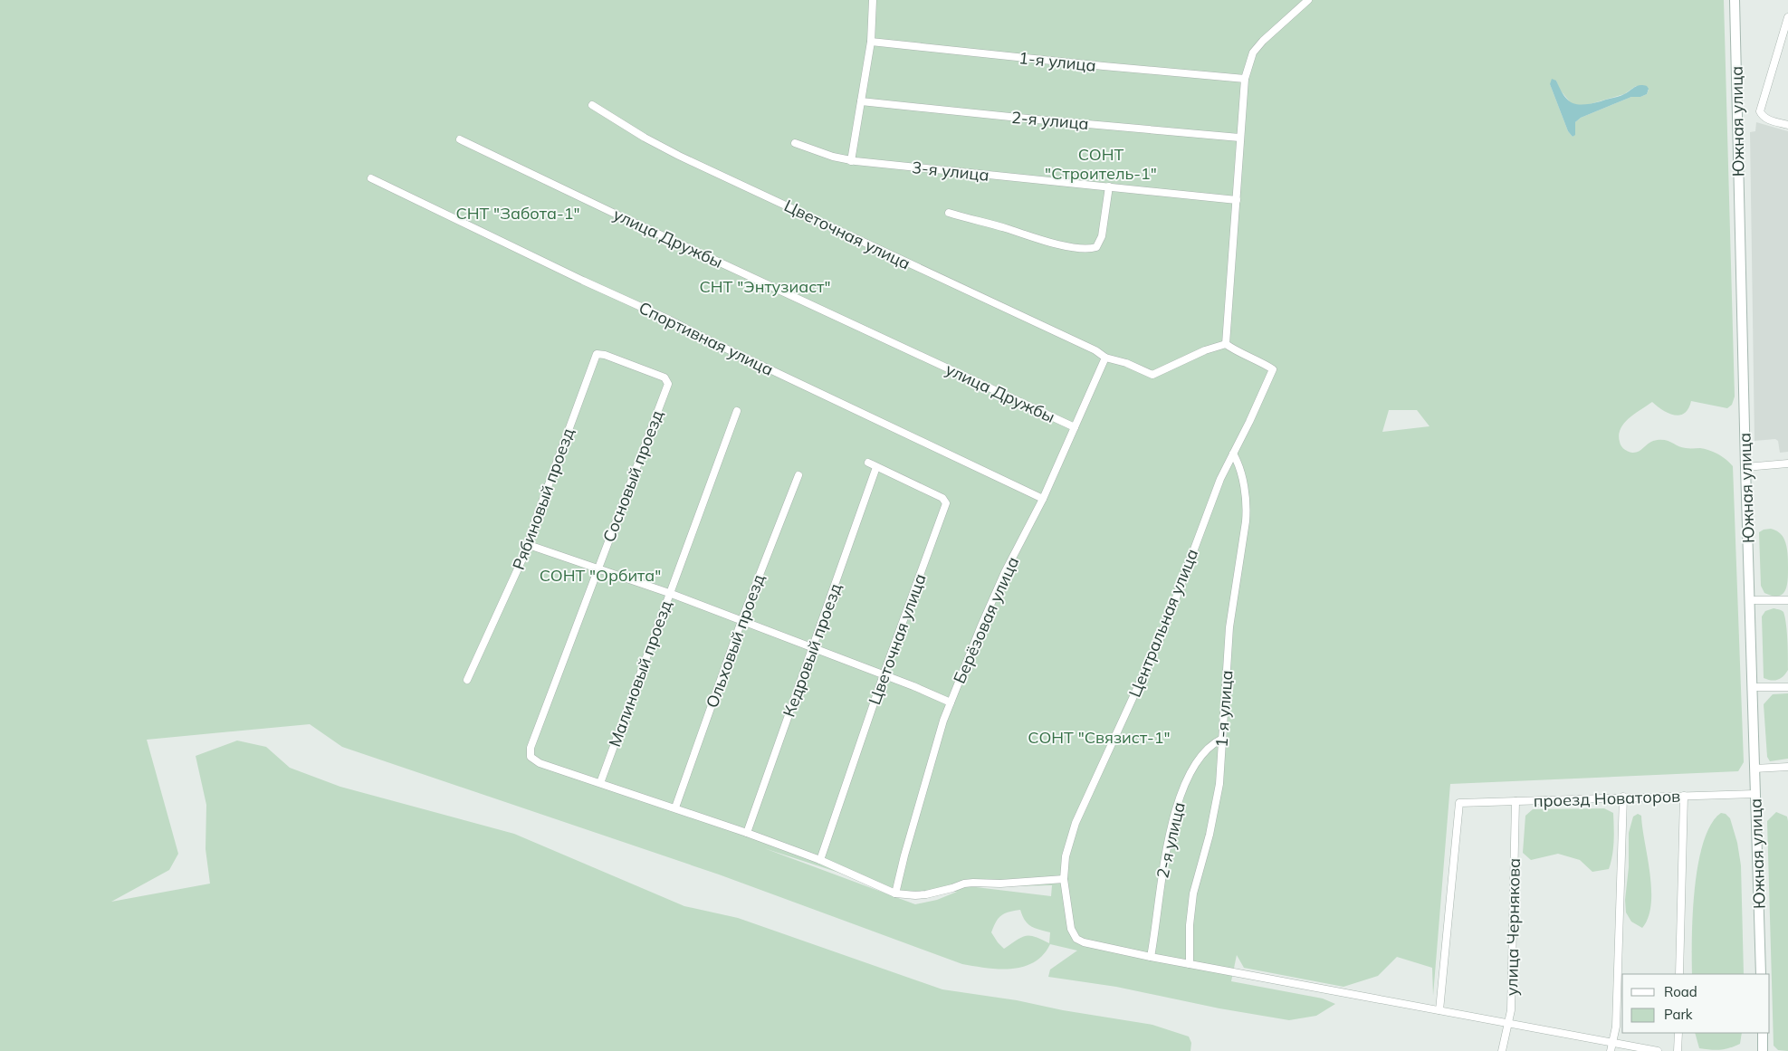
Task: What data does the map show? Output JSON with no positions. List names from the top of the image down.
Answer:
{
  "streets": {
    "main road": ["Южная улица"],
    "street": [
      "1-я улица",
      "2-я улица",
      "3-я улица",
      "Цветочная улица",
      "улица Дружбы",
      "Спортивная улица",
      "Сосновый проезд",
      "Рябиновый проезд",
      "Берёзовая улица",
      "Центральная улица",
      "Ольховый проезд",
      "Кедровый проезд",
      "Малиновый проезд",
      "проезд Новаторов",
      "улица Чернякова"
    ]
  },
  "crossings": [
    ["1-я улица", "2-я улица"],
    ["1-я улица", "Центральная улица"],
    ["2-я улица", "Центральная улица"],
    ["Южная улица", "проезд Новаторов"],
    ["Цветочная улица", "Берёзовая улица"],
    ["Цветочная улица", "Центральная улица"],
    ["Цветочная улица", "Кедровый проезд"],
    ["улица Дружбы", "Берёзовая улица"],
    ["Спортивная улица", "Берёзовая улица"],
    ["Сосновый проезд", "Рябиновый проезд"],
    ["Сосновый проезд", "Малиновый проезд"],
    ["Центральная улица", "проезд Новаторов"],
    ["Центральная улица", "улица Чернякова"],
    ["проезд Новаторов", "улица Чернякова"]
  ],
  "parks": [
    "СОНТ \"Строитель-1\"",
    "СНТ \"Забота-1\"",
    "СНТ \"Энтузиаст\"",
    "СОНТ \"Орбита\"",
    "СОНТ \"Связист-1\""
  ],
  "legend": ["Road", "Park"]
}
